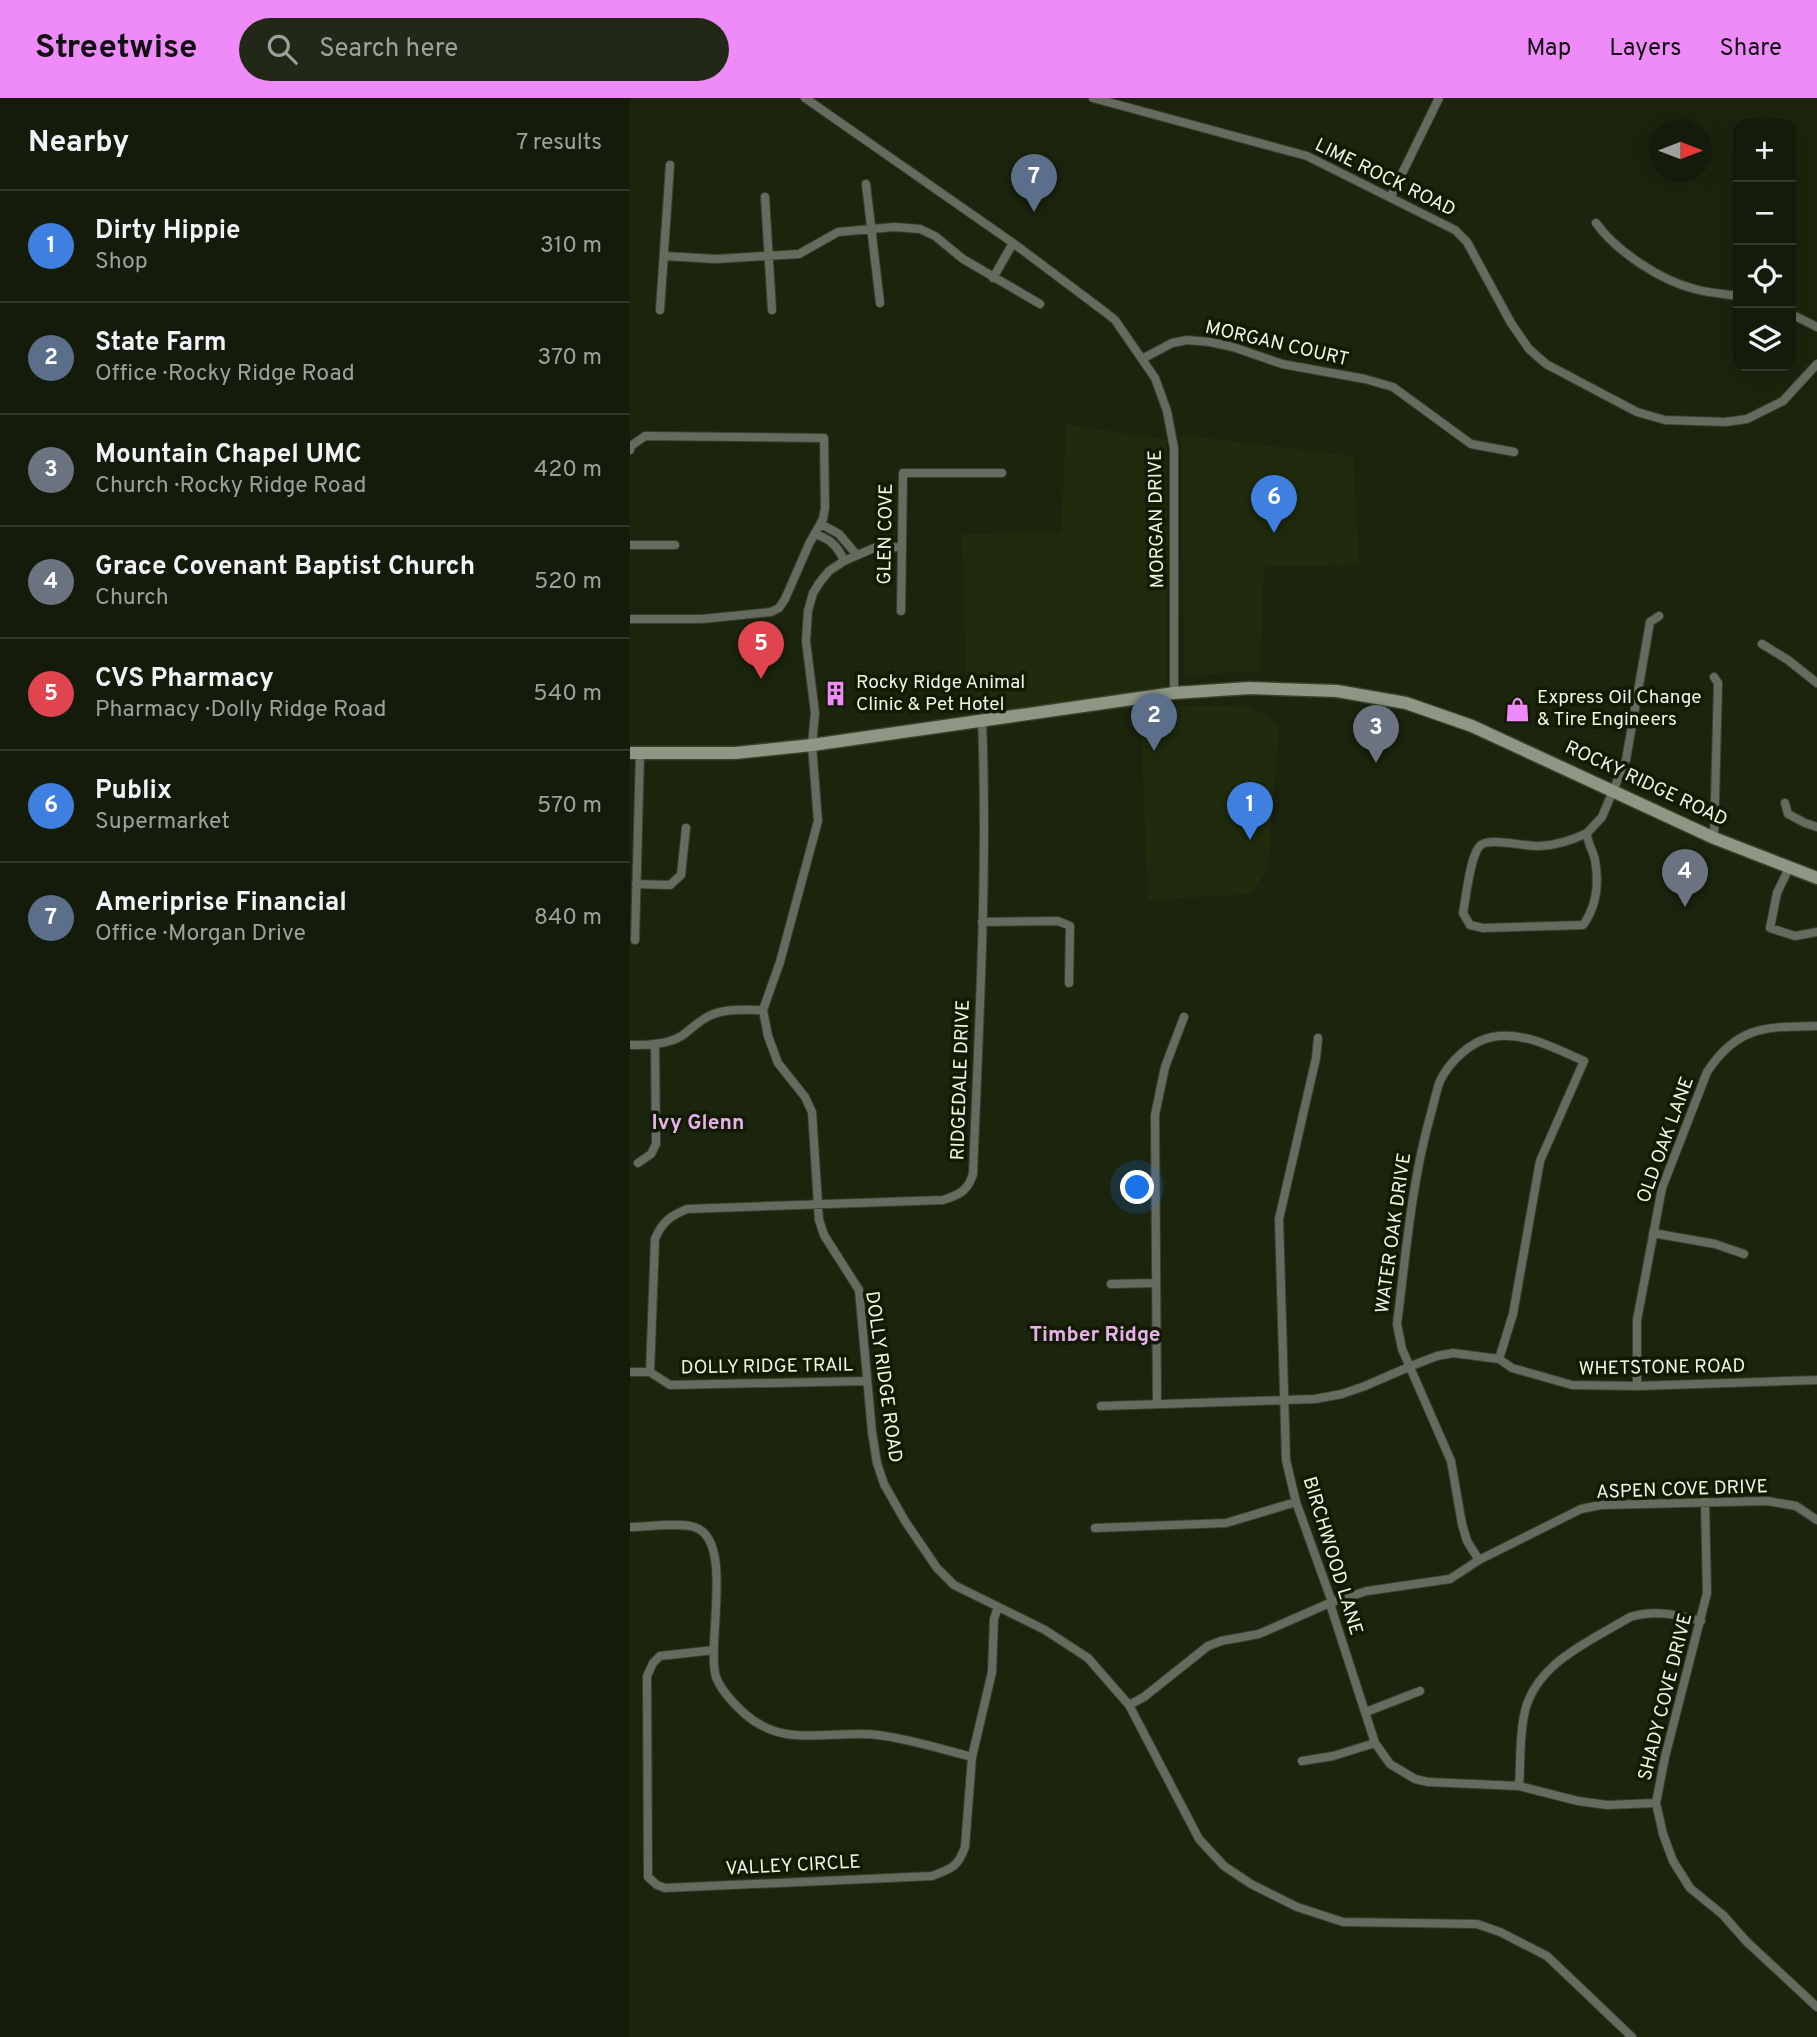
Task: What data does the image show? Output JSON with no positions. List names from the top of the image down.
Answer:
{
  "streets": {
    "main road": ["ROCKY RIDGE ROAD"],
    "street": [
      "LIME ROCK ROAD",
      "MORGAN COURT",
      "MORGAN DRIVE",
      "GLEN COVE",
      "RIDGEDALE DRIVE",
      "OLD OAK LANE",
      "WATER OAK DRIVE",
      "DOLLY RIDGE TRAIL",
      "WHETSTONE ROAD",
      "DOLLY RIDGE ROAD",
      "ASPEN COVE DRIVE",
      "BIRCHWOOD LANE",
      "SHADY COVE DRIVE",
      "VALLEY CIRCLE"
    ]
  },
  "crossings": [
    ["MORGAN COURT", "MORGAN DRIVE"],
    ["MORGAN DRIVE", "ROCKY RIDGE ROAD"],
    ["ROCKY RIDGE ROAD", "RIDGEDALE DRIVE"],
    ["RIDGEDALE DRIVE", "DOLLY RIDGE TRAIL"],
    ["RIDGEDALE DRIVE", "DOLLY RIDGE ROAD"],
    ["OLD OAK LANE", "WHETSTONE ROAD"],
    ["WATER OAK DRIVE", "WHETSTONE ROAD"],
    ["WATER OAK DRIVE", "ASPEN COVE DRIVE"],
    ["DOLLY RIDGE TRAIL", "DOLLY RIDGE ROAD"],
    ["WHETSTONE ROAD", "BIRCHWOOD LANE"],
    ["DOLLY RIDGE ROAD", "ASPEN COVE DRIVE"],
    ["DOLLY RIDGE ROAD", "VALLEY CIRCLE"],
    ["ASPEN COVE DRIVE", "BIRCHWOOD LANE"],
    ["ASPEN COVE DRIVE", "SHADY COVE DRIVE"],
    ["BIRCHWOOD LANE", "SHADY COVE DRIVE"]
  ],
  "districts": ["Ivy Glenn", "Timber Ridge"],
  "places": {
    "building": ["Rocky Ridge Animal Clinic & Pet Hotel"],
    "shop": ["Express Oil Change & Tire Engineers"]
  },
  "north": "right",
  "page": {
    "header": "Streetwise",
    "search": "Search here",
    "nav": ["Map", "Layers", "Share"],
    "heading": ["Nearby", "7 results"],
    "map_buttons": ["+", "−"],
    "pins": [
      "7",
      "6",
      "5",
      "2",
      "3",
      "1",
      "4"
    ],
    "list": [
      {
        "mark": "1",
        "name": "Dirty Hippie",
        "note": "Shop",
        "value": "310 m"
      },
      {
        "mark": "2",
        "name": "State Farm",
        "note": "Office · Rocky Ridge Road",
        "value": "370 m"
      },
      {
        "mark": "3",
        "name": "Mountain Chapel UMC",
        "note": "Church · Rocky Ridge Road",
        "value": "420 m"
      },
      {
        "mark": "4",
        "name": "Grace Covenant Baptist Church",
        "note": "Church",
        "value": "520 m"
      },
      {
        "mark": "5",
        "name": "CVS Pharmacy",
        "note": "Pharmacy · Dolly Ridge Road",
        "value": "540 m"
      },
      {
        "mark": "6",
        "name": "Publix",
        "note": "Supermarket",
        "value": "570 m"
      },
      {
        "mark": "7",
        "name": "Ameriprise Financial",
        "note": "Office · Morgan Drive",
        "value": "840 m"
      }
    ]
  }
}
